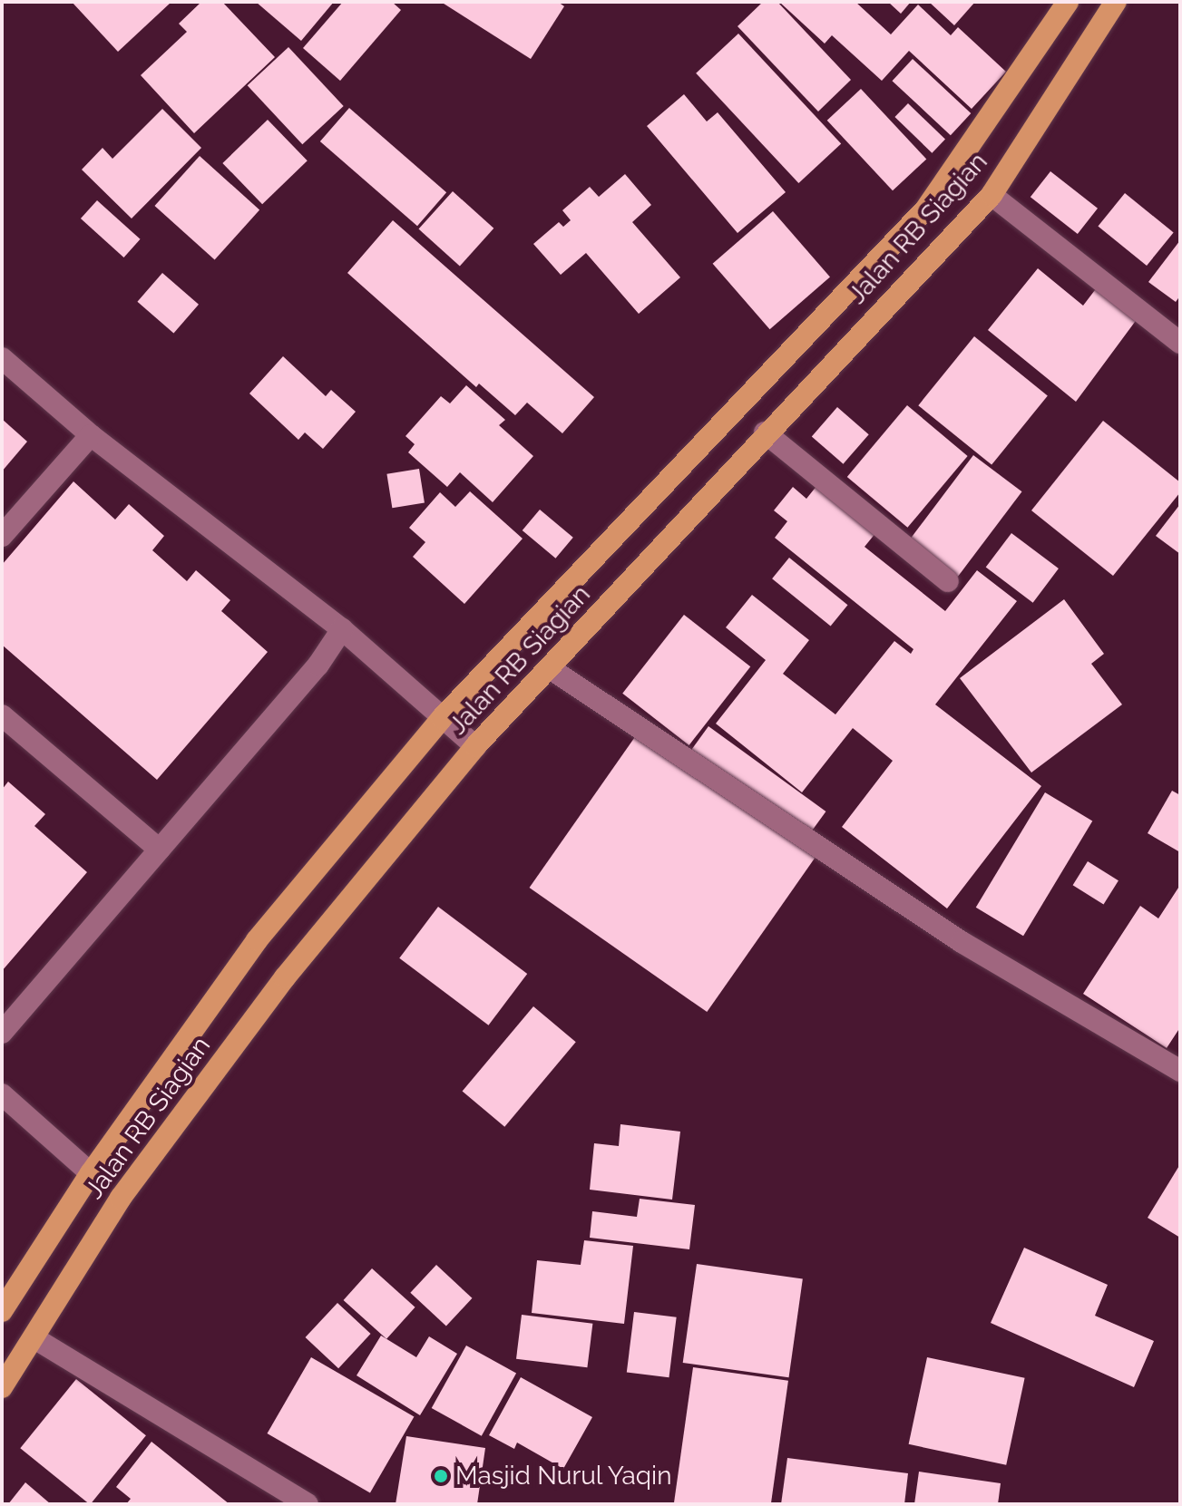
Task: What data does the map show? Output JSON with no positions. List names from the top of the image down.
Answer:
{
  "streets": {
    "highway": ["Jalan RB Siagian"]
  },
  "places": ["Masjid Nurul Yaqin"]
}
